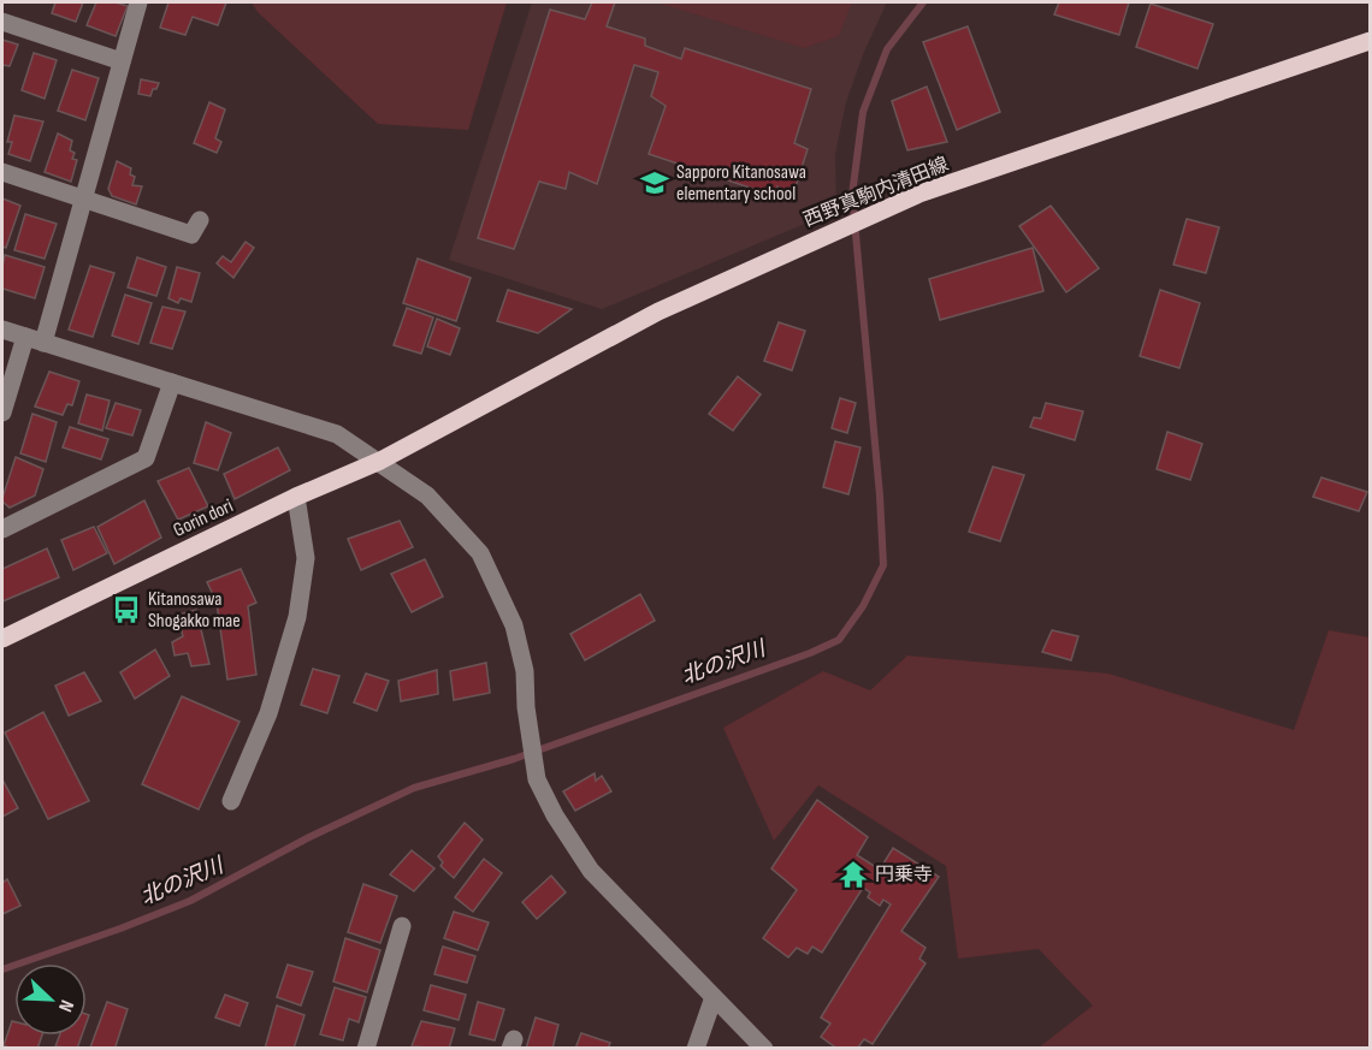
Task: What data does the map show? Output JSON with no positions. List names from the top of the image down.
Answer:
{
  "streets": {
    "main road": ["西野真駒内清田線", "Gorin dori"]
  },
  "crossings": [
    ["西野真駒内清田線", "Gorin dori"]
  ],
  "water": ["北の沢川"],
  "places": {
    "school or university": ["Sapporo Kitanosawa elementary school"],
    "bus stop": ["Kitanosawa Shogakko mae"],
    "temple": ["円乗寺"]
  },
  "north": "bottom right"
}
